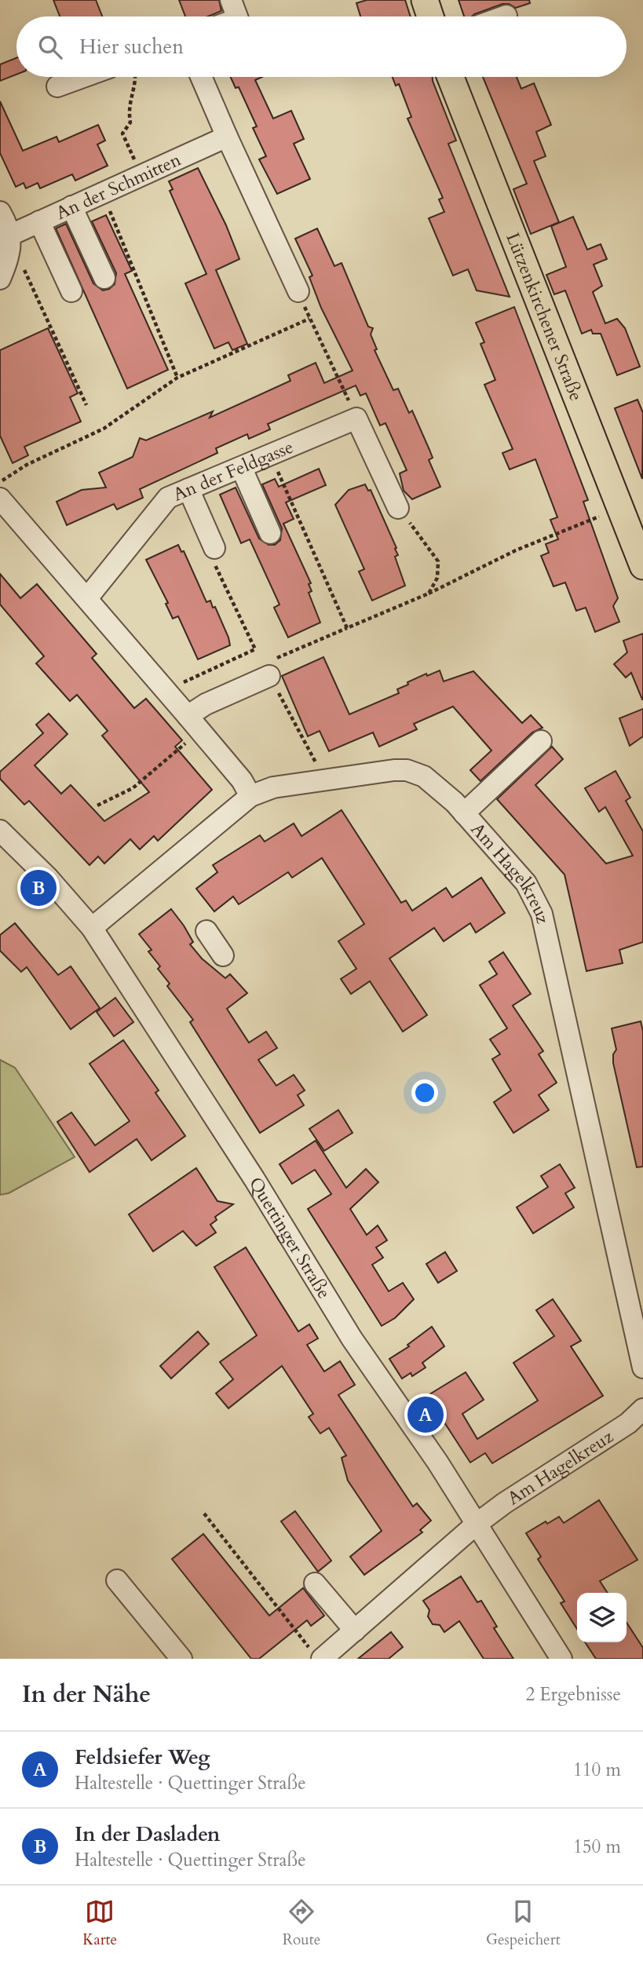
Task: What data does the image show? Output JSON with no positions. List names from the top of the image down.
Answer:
{
  "streets": {
    "main road": ["Lützenkirchener Straße"],
    "street": [
      "An der Schmitten",
      "An der Feldgasse",
      "Am Hagelkreuz",
      "Quettinger Straße"
    ]
  },
  "crossings": [
    ["Am Hagelkreuz", "Quettinger Straße"]
  ],
  "page": {
    "search": "Hier suchen",
    "pins": ["B", "A"],
    "heading": ["In der Nähe", "2 Ergebnisse"],
    "list": [
      {
        "mark": "A",
        "name": "Feldsiefer Weg",
        "note": "Haltestelle · Quettinger Straße",
        "value": "110 m"
      },
      {
        "mark": "B",
        "name": "In der Dasladen",
        "note": "Haltestelle · Quettinger Straße",
        "value": "150 m"
      }
    ],
    "nav": ["Karte", "Route", "Gespeichert"]
  }
}
